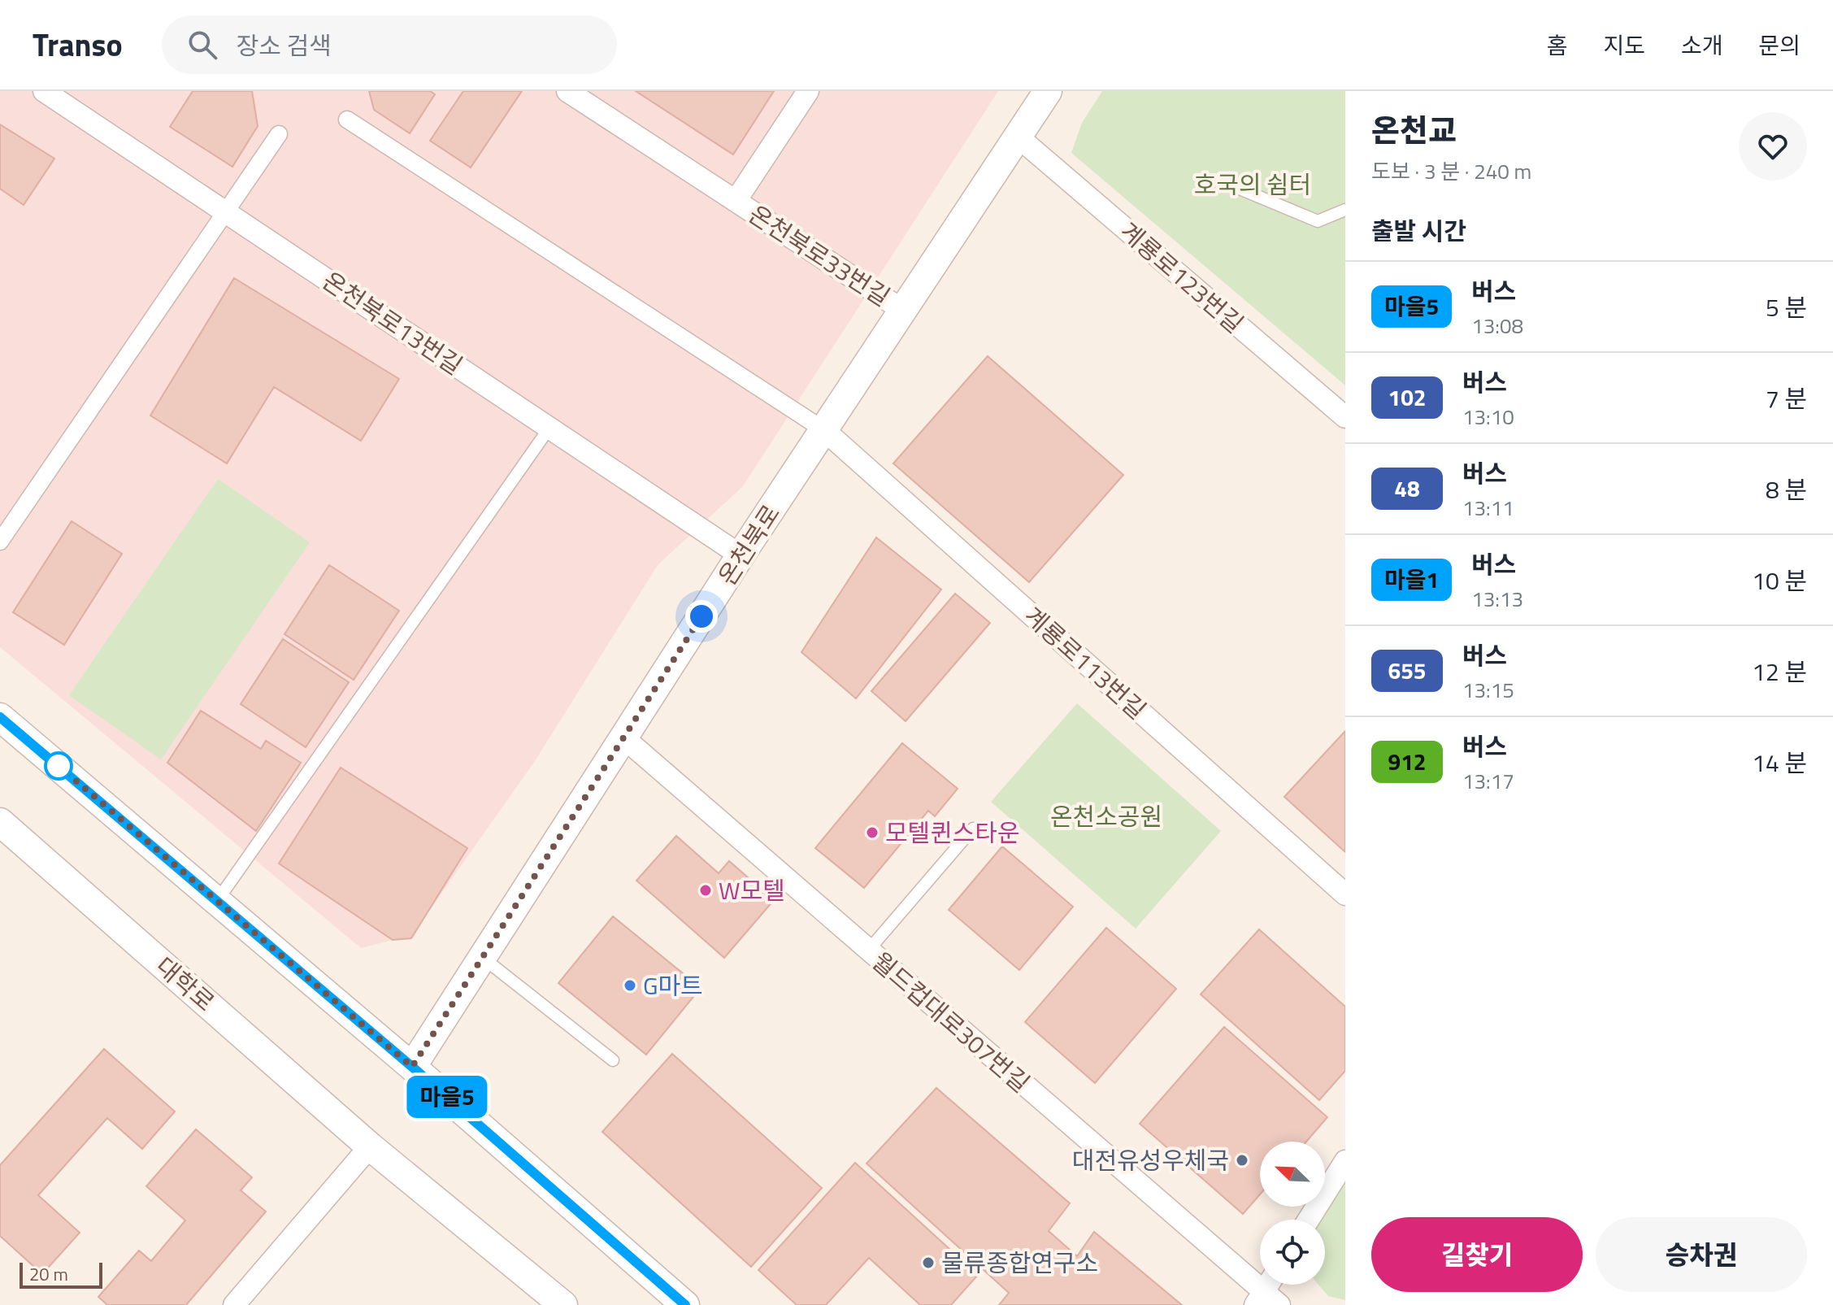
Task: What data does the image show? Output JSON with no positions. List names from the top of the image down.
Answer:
{
  "streets": {
    "street": [
      "온천북로33번길",
      "계룡로123번길",
      "온천북로13번길",
      "온천북로",
      "계룡로113번길",
      "대학로",
      "월드컵대로307번길"
    ]
  },
  "crossings": [
    ["온천북로33번길", "온천북로"],
    ["계룡로123번길", "온천북로"],
    ["온천북로13번길", "온천북로"],
    ["온천북로", "계룡로113번길"],
    ["온천북로", "월드컵대로307번길"]
  ],
  "parks": ["호국의 쉼터", "온천소공원"],
  "places": [
    "모텔퀸스타운",
    "W모텔",
    "G마트",
    "대전유성우체국",
    "물류종합연구소"
  ],
  "lines": ["bus line 마을5"],
  "scale_bar": "20 m",
  "north": "top left",
  "page": {
    "header": "Transo",
    "search": "장소 검색",
    "nav": [
      "홈",
      "지도",
      "소개",
      "문의"
    ],
    "on_map": "마을5",
    "heading": [
      ["온천교", "도보 · 3 분 · 240 m"],
      "출발 시간"
    ],
    "list": [
      {
        "mark": "마을5",
        "name": "버스",
        "note": "13:08",
        "value": "5 분"
      },
      {
        "mark": "102",
        "name": "버스",
        "note": "13:10",
        "value": "7 분"
      },
      {
        "mark": "48",
        "name": "버스",
        "note": "13:11",
        "value": "8 분"
      },
      {
        "mark": "마을1",
        "name": "버스",
        "note": "13:13",
        "value": "10 분"
      },
      {
        "mark": "655",
        "name": "버스",
        "note": "13:15",
        "value": "12 분"
      },
      {
        "mark": "912",
        "name": "버스",
        "note": "13:17",
        "value": "14 분"
      }
    ],
    "buttons": ["길찾기", "승차권"],
    "scale": "20 m"
  }
}
